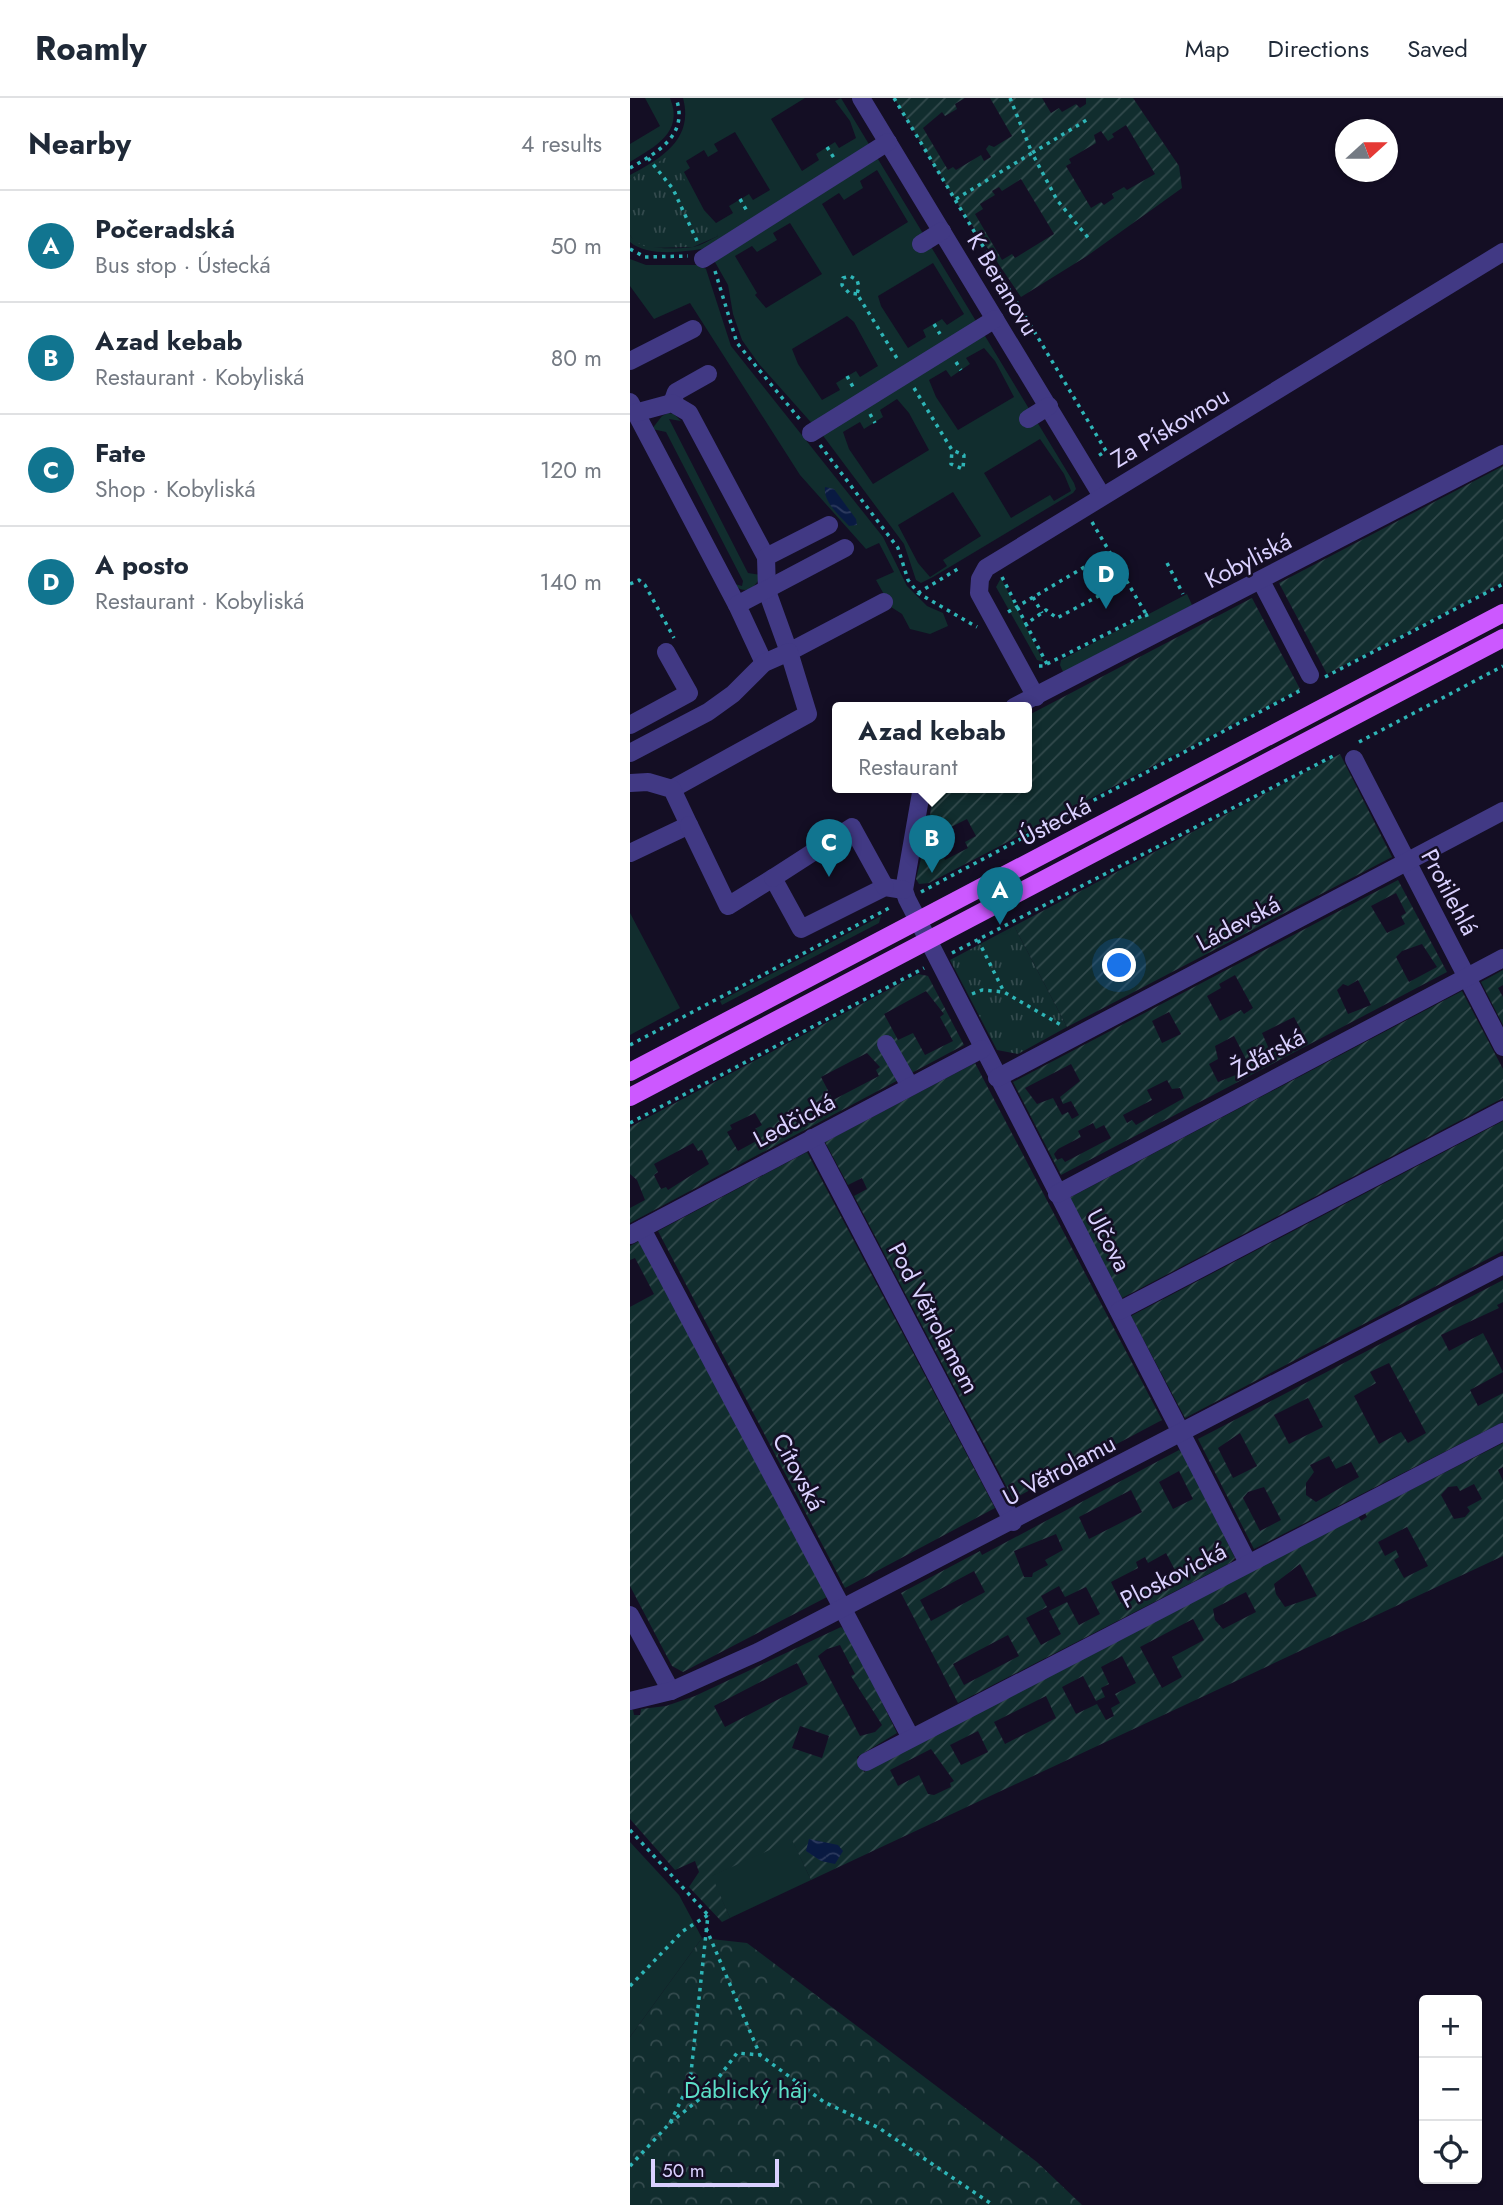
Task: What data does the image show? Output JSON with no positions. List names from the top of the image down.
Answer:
{
  "streets": {
    "main road": ["Ústecká"],
    "street": [
      "K Beranovu",
      "Za Pískovnou",
      "Kobyliská",
      "Protilehlá",
      "Ládevská",
      "Žďárská",
      "Ledčická",
      "Ulčova",
      "Pod Větrolamem",
      "U Větrolamu",
      "Cítovská",
      "Ploskovická"
    ]
  },
  "crossings": [
    ["K Beranovu", "Za Pískovnou"],
    ["Za Pískovnou", "Kobyliská"],
    ["Ústecká", "Ulčova"],
    ["Protilehlá", "Ládevská"],
    ["Protilehlá", "Žďárská"],
    ["Ládevská", "Ulčova"],
    ["Žďárská", "Ulčova"],
    ["Ledčická", "Ulčova"],
    ["Ledčická", "Pod Větrolamem"],
    ["Ledčická", "Cítovská"],
    ["Ulčova", "U Větrolamu"],
    ["Ulčova", "Ploskovická"],
    ["Pod Větrolamem", "U Větrolamu"],
    ["U Větrolamu", "Cítovská"],
    ["Cítovská", "Ploskovická"]
  ],
  "parks": ["Ďáblický háj"],
  "scale_bar": "50 m",
  "north": "right",
  "page": {
    "header": "Roamly",
    "nav": ["Map", "Directions", "Saved"],
    "heading": ["Nearby", "4 results"],
    "list": [
      {
        "mark": "A",
        "name": "Počeradská",
        "note": "Bus stop · Ústecká",
        "value": "50 m"
      },
      {
        "mark": "B",
        "name": "Azad kebab",
        "note": "Restaurant · Kobyliská",
        "value": "80 m"
      },
      {
        "mark": "C",
        "name": "Fate",
        "note": "Shop · Kobyliská",
        "value": "120 m"
      },
      {
        "mark": "D",
        "name": "A posto",
        "note": "Restaurant · Kobyliská",
        "value": "140 m"
      }
    ],
    "pins": [
      "D",
      "B",
      "C",
      "A"
    ],
    "popup": ["Azad kebab", "Restaurant"],
    "map_buttons": ["+", "−"],
    "scale": "50 m"
  }
}
